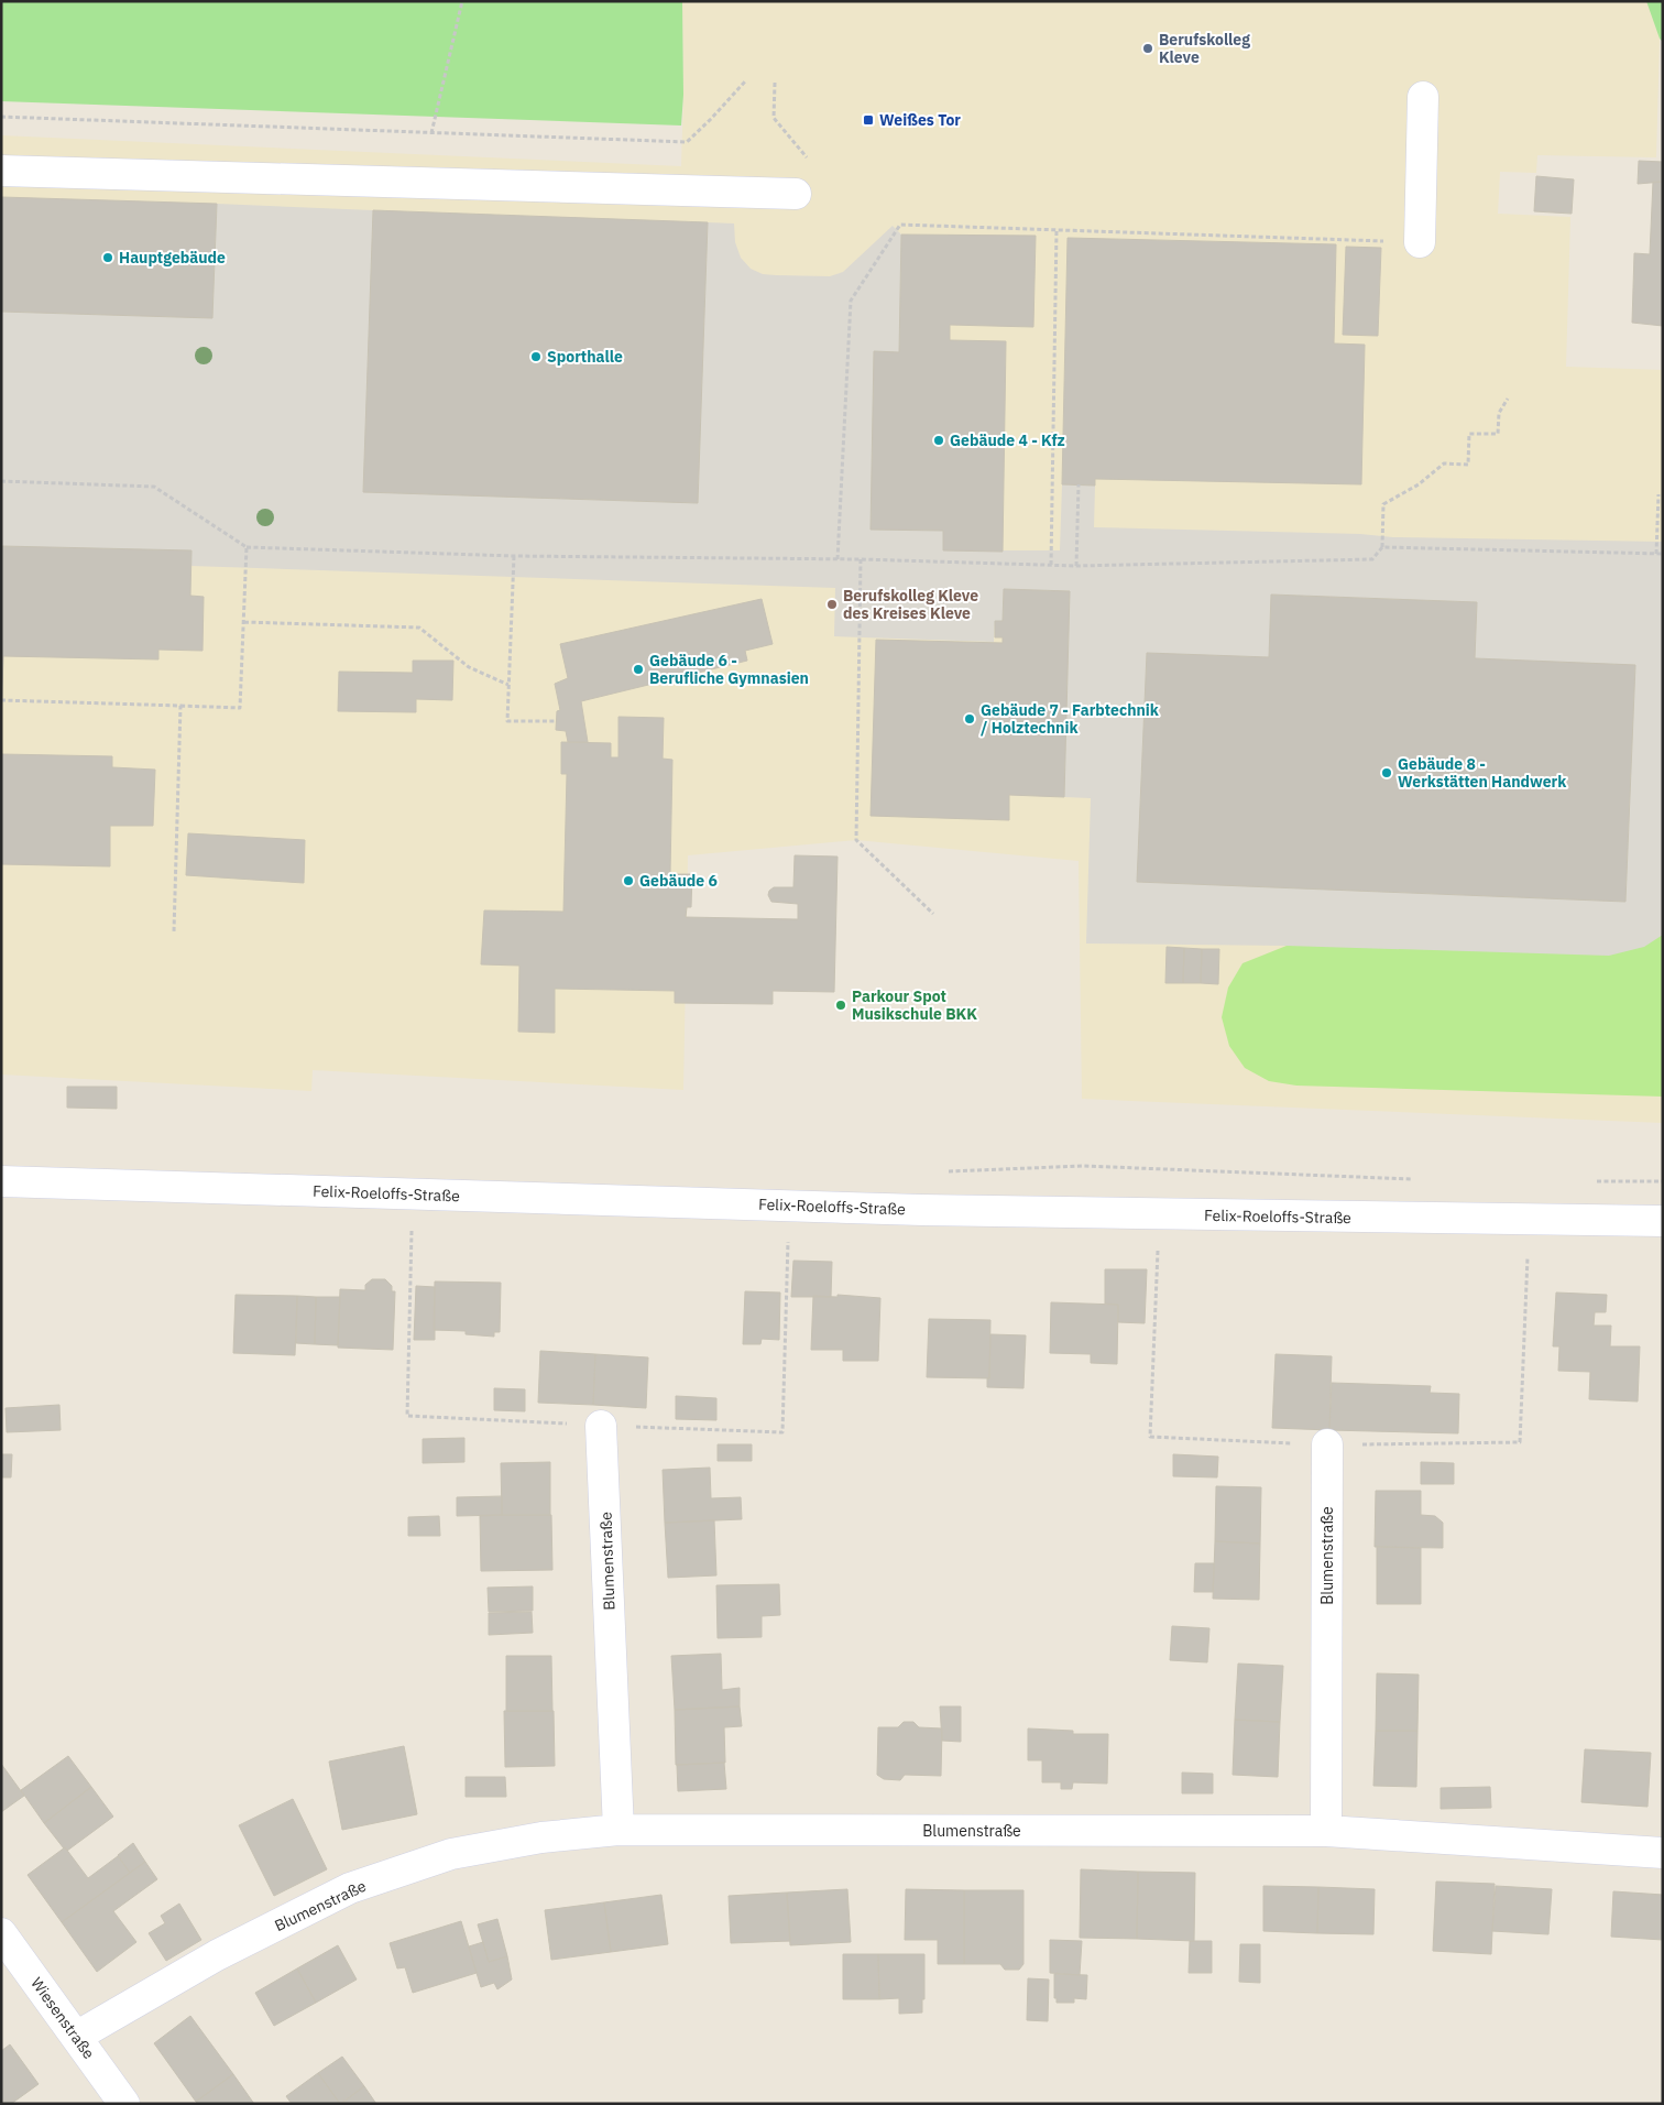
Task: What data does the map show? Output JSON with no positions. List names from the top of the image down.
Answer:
{
  "streets": {
    "street": ["Felix-Roeloffs-Straße", "Blumenstraße", "Wiesenstraße"]
  },
  "crossings": [
    ["Blumenstraße", "Wiesenstraße"]
  ],
  "places": {
    "other": [
      "Berufskolleg Kleve",
      "Hauptgebäude",
      "Sporthalle",
      "Gebäude 4 - Kfz",
      "Berufskolleg Kleve des Kreises Kleve",
      "Gebäude 6 - Berufliche Gymnasien",
      "Gebäude 7 - Farbtechnik / Holztechnik",
      "Gebäude 8 - Werkstätten Handwerk",
      "Gebäude 6",
      "Parkour Spot Musikschule BKK"
    ],
    "transit": ["Weißes Tor"]
  }
}
